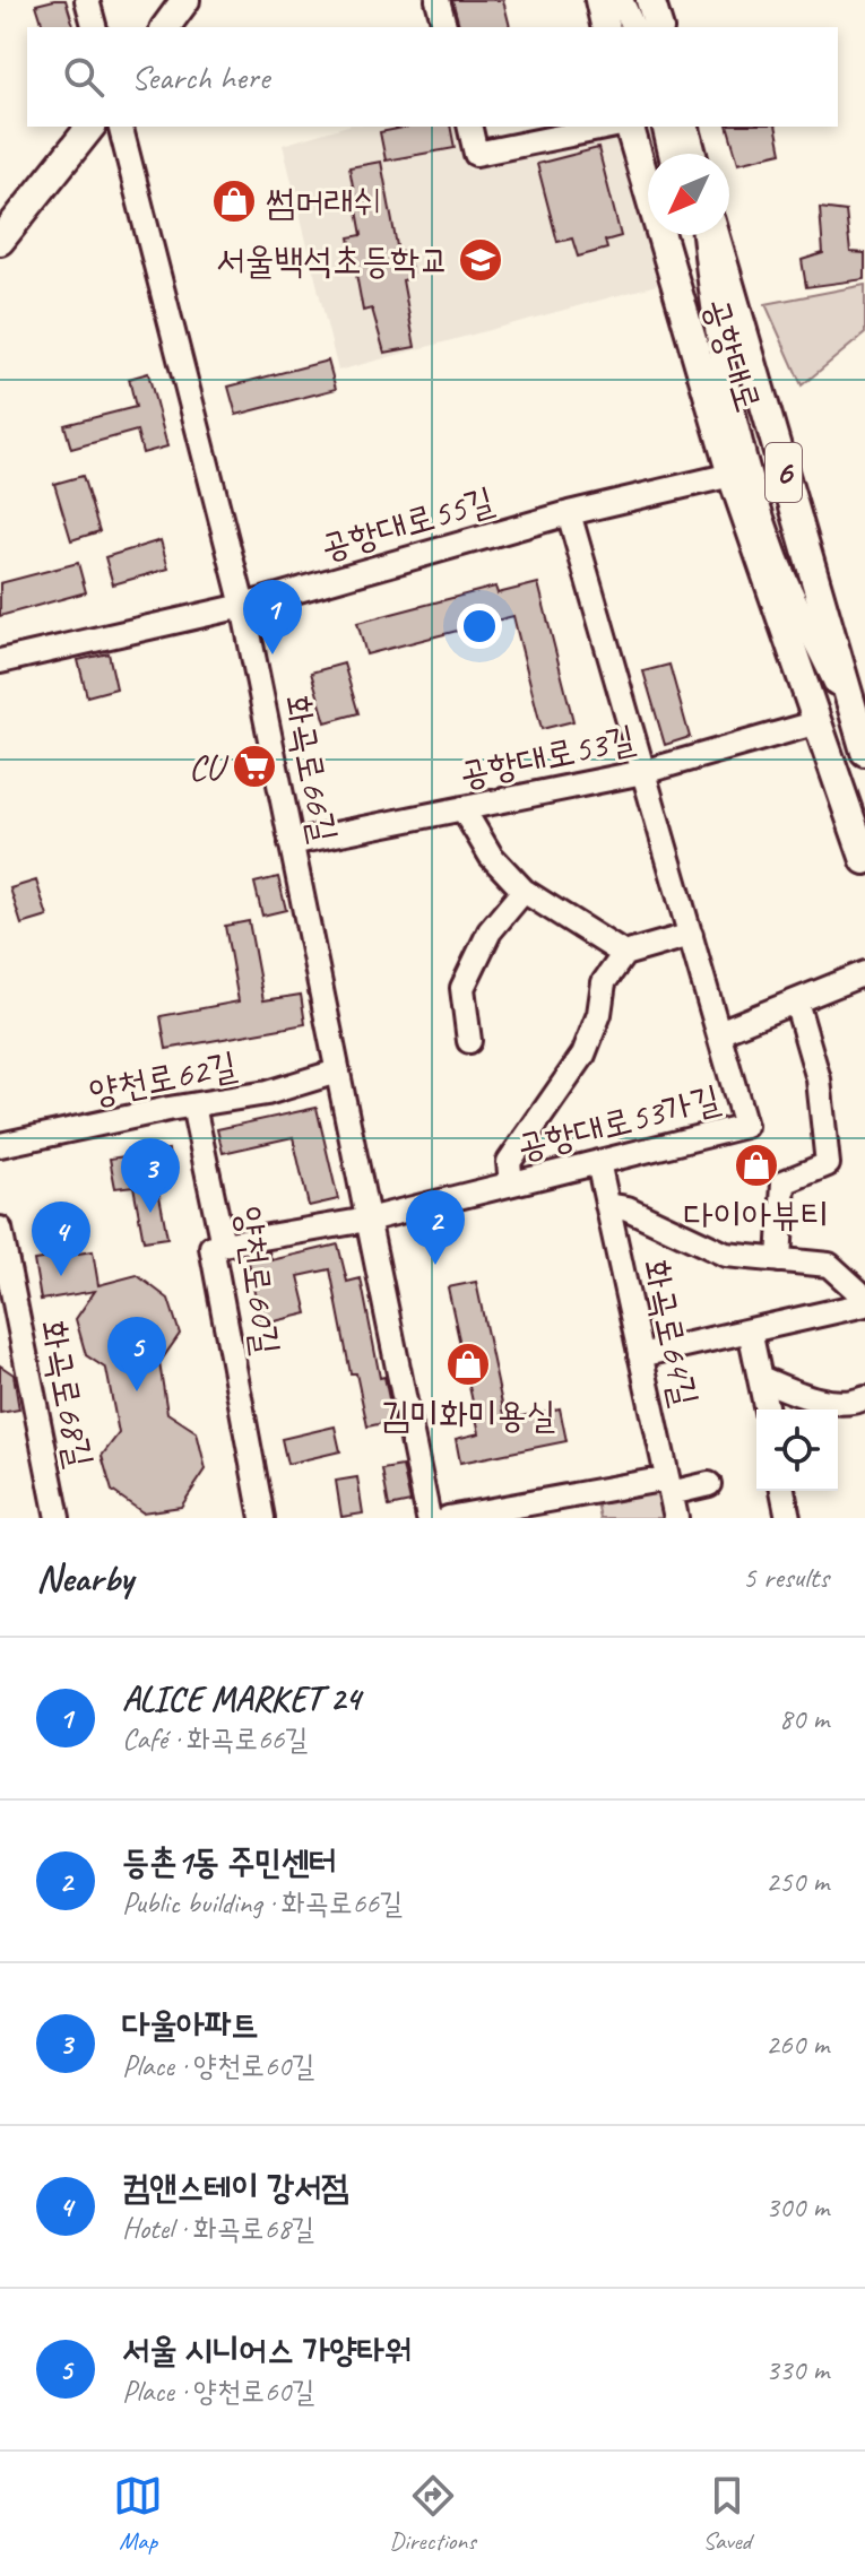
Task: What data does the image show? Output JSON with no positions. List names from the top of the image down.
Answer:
{
  "streets": {
    "main road": ["공항대로", "6"],
    "street": [
      "공항대로55길",
      "공항대로53길",
      "화곡로66길",
      "양천로62길",
      "공항대로53가길",
      "양천로60길",
      "화곡로64길",
      "화곡로68길"
    ]
  },
  "crossings": [
    ["공항대로", "공항대로55길"],
    ["공항대로", "공항대로53길"],
    ["공항대로55길", "화곡로66길"],
    ["공항대로53길", "화곡로66길"],
    ["공항대로53길", "공항대로53가길"],
    ["화곡로66길", "양천로62길"],
    ["화곡로66길", "공항대로53가길"],
    ["양천로62길", "양천로60길"],
    ["공항대로53가길", "화곡로64길"]
  ],
  "places": {
    "shop": ["썸머래쉬", "다이아뷰티", "김미화미용실"],
    "school or university": ["서울백석초등학교"],
    "supermarket": ["CU"]
  },
  "north": "bottom left",
  "page": {
    "search": "Search here",
    "pins": [
      "1",
      "3",
      "2",
      "4",
      "5"
    ],
    "heading": ["Nearby", "5 results"],
    "list": [
      {
        "mark": "1",
        "name": "ALICE MARKET 24",
        "note": "Café · 화곡로66길",
        "value": "80 m"
      },
      {
        "mark": "2",
        "name": "등촌1동 주민센터",
        "note": "Public building · 화곡로66길",
        "value": "250 m"
      },
      {
        "mark": "3",
        "name": "다울아파트",
        "note": "Place · 양천로60길",
        "value": "260 m"
      },
      {
        "mark": "4",
        "name": "컴앤스테이 강서점",
        "note": "Hotel · 화곡로68길",
        "value": "300 m"
      },
      {
        "mark": "5",
        "name": "서울 시니어스 가양타워",
        "note": "Place · 양천로60길",
        "value": "330 m"
      }
    ],
    "nav": ["Map", "Directions", "Saved"]
  }
}
